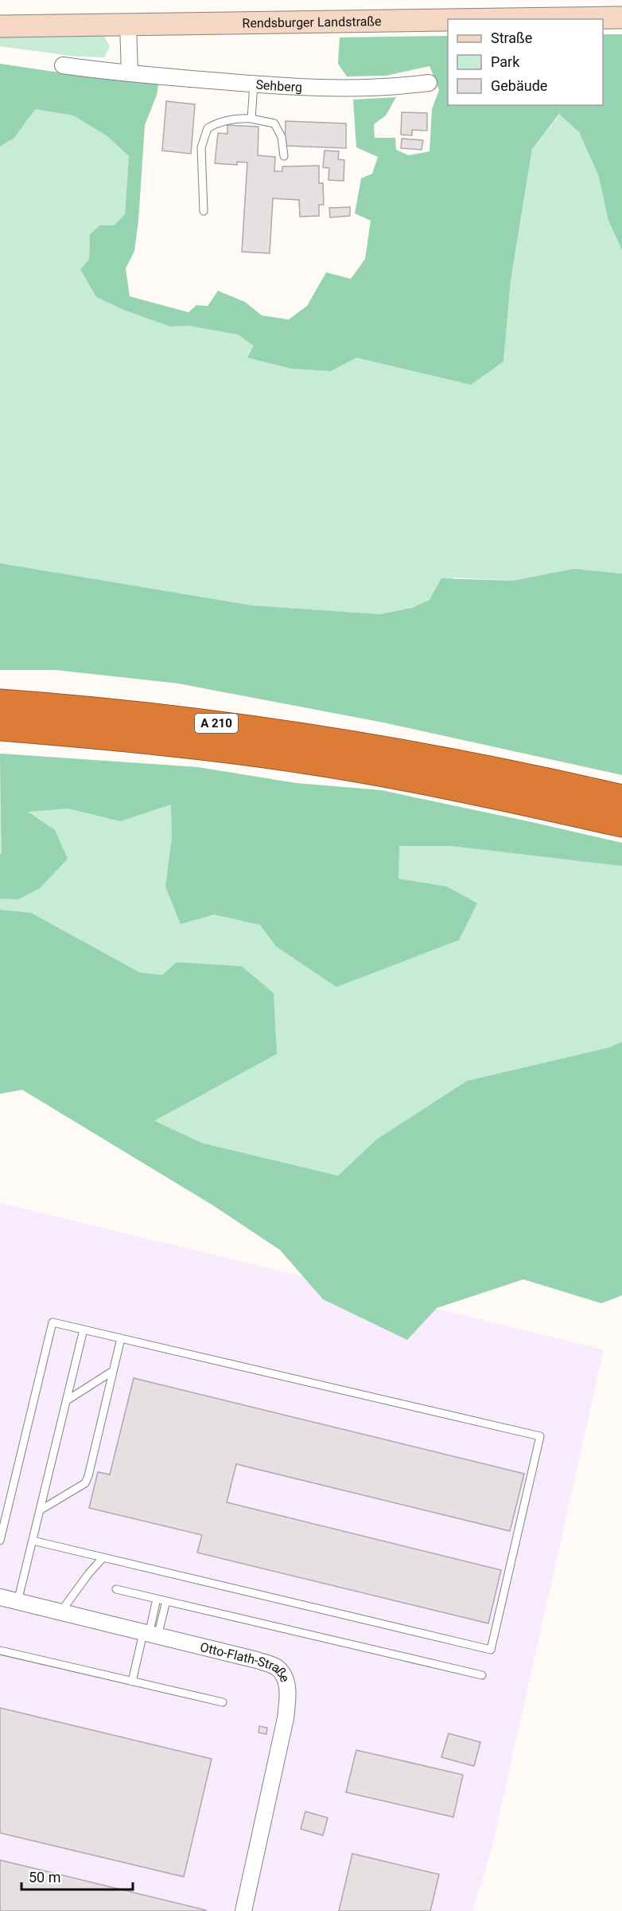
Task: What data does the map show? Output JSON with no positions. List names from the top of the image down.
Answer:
{
  "streets": {
    "highway": ["A 210"],
    "street": ["Rendsburger Landstraße", "Sehberg", "Otto-Flath-Straße"]
  },
  "legend": ["Straße", "Park", "Gebäude"],
  "scale_bar": "50 m"
}
